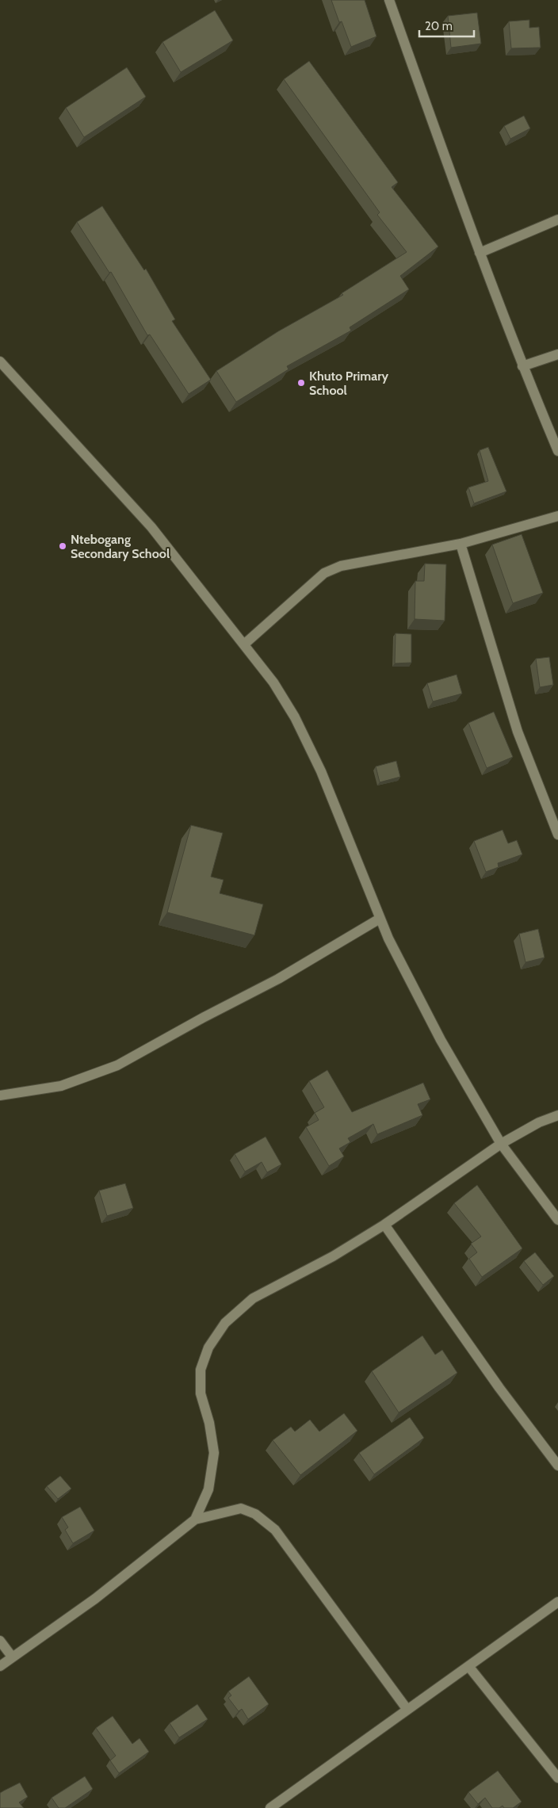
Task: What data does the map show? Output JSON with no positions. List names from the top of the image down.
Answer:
{
  "places": ["Khuto Primary School", "Ntebogang Secondary School"],
  "scale_bar": "20 m"
}
